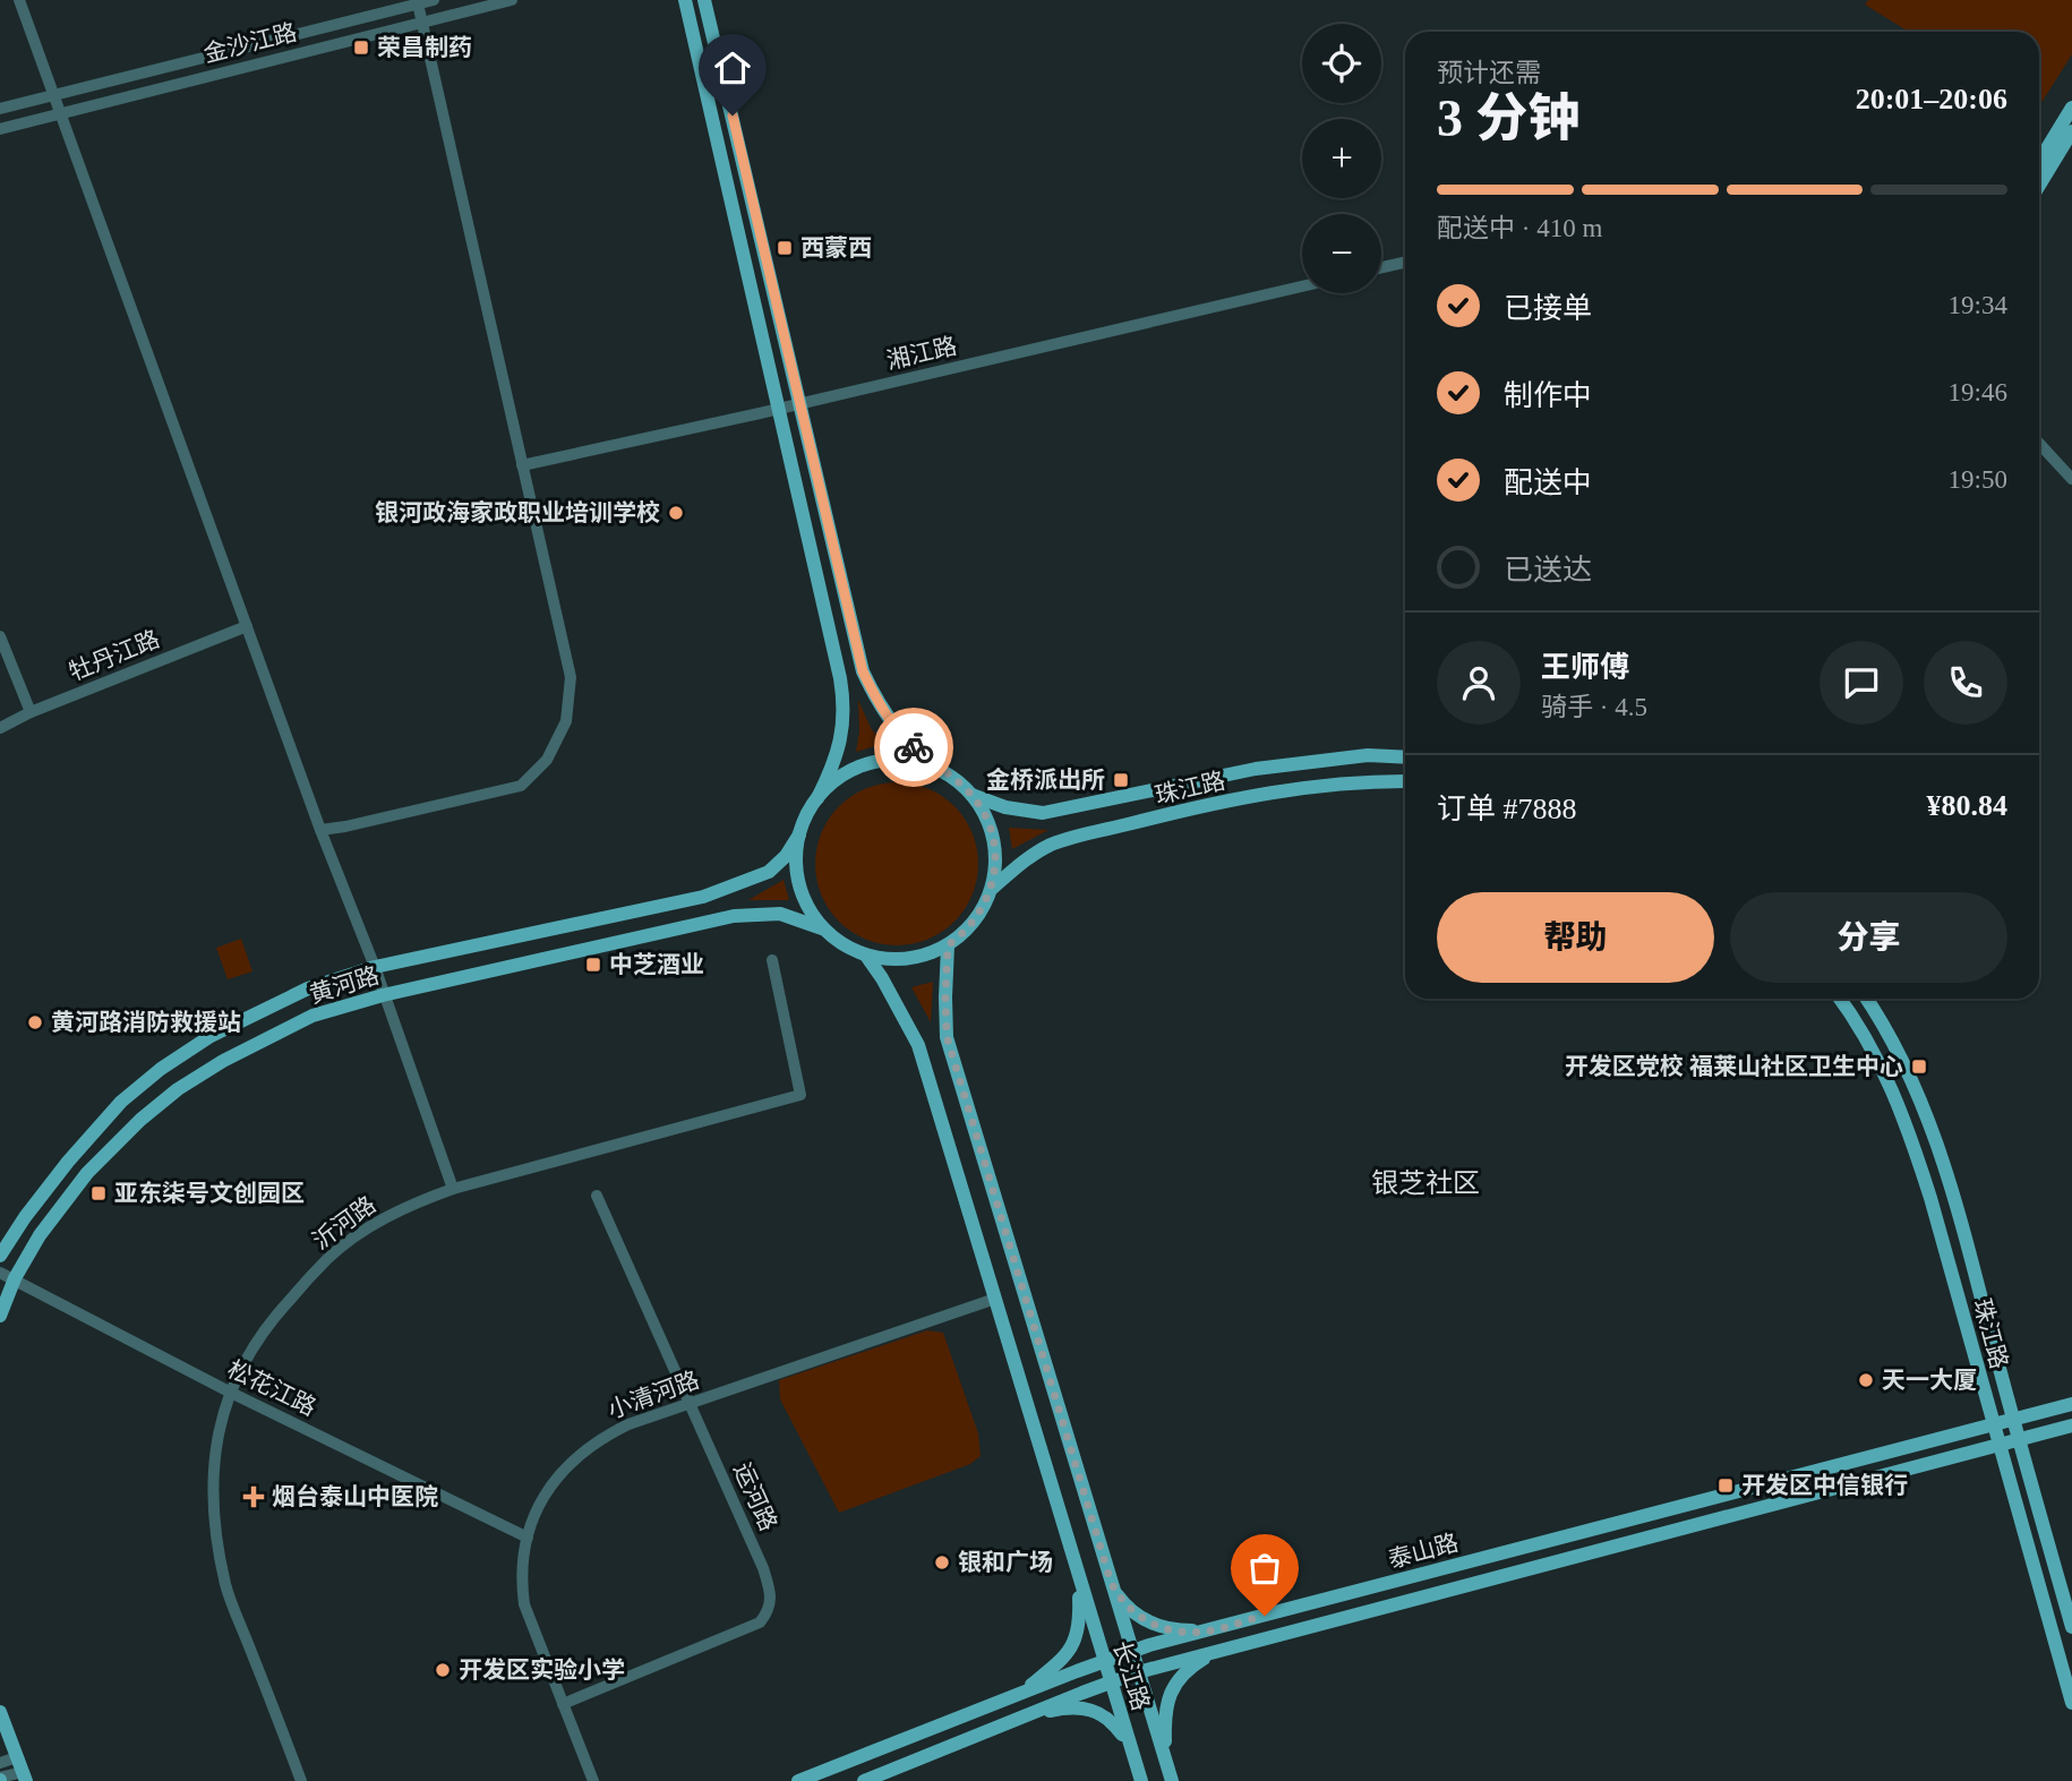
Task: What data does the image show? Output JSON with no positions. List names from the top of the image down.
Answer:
{
  "streets": {
    "main road": [
      "珠江路",
      "黄河路",
      "泰山路",
      "长江路"
    ],
    "street": [
      "金沙江路",
      "湘江路",
      "牡丹江路",
      "沂河路",
      "松花江路",
      "小清河路",
      "运河路"
    ]
  },
  "crossings": [
    ["珠江路", "黄河路"],
    ["珠江路", "泰山路"],
    ["珠江路", "长江路"],
    ["黄河路", "松花江路"],
    ["黄河路", "长江路"],
    ["沂河路", "松花江路"],
    ["松花江路", "小清河路"],
    ["小清河路", "运河路"],
    ["小清河路", "长江路"],
    ["泰山路", "长江路"]
  ],
  "districts": ["银芝社区"],
  "places": {
    "transit": [
      "荣昌制药",
      "西蒙西",
      "金桥派出所",
      "中芝酒业",
      "开发区党校 福莱山社区卫生中心",
      "亚东柒号文创园区",
      "开发区中信银行"
    ],
    "other": [
      "银河政海家政职业培训学校",
      "黄河路消防救援站",
      "天一大厦",
      "银和广场",
      "开发区实验小学"
    ],
    "health": ["烟台泰山中医院"]
  },
  "page": {
    "map_buttons": ["+", "−"],
    "heading": ["3 分钟", "预计还需", "20:01–20:06"],
    "panel": [
      "王师傅",
      "骑手 · 4.5",
      "订单 #7888",
      "¥80.84"
    ],
    "bar": "配送中 · 410 m",
    "list": [
      ["已接单", "19:34"],
      ["制作中", "19:46"],
      ["配送中", "19:50"],
      "已送达"
    ],
    "buttons": ["帮助", "分享"]
  }
}
